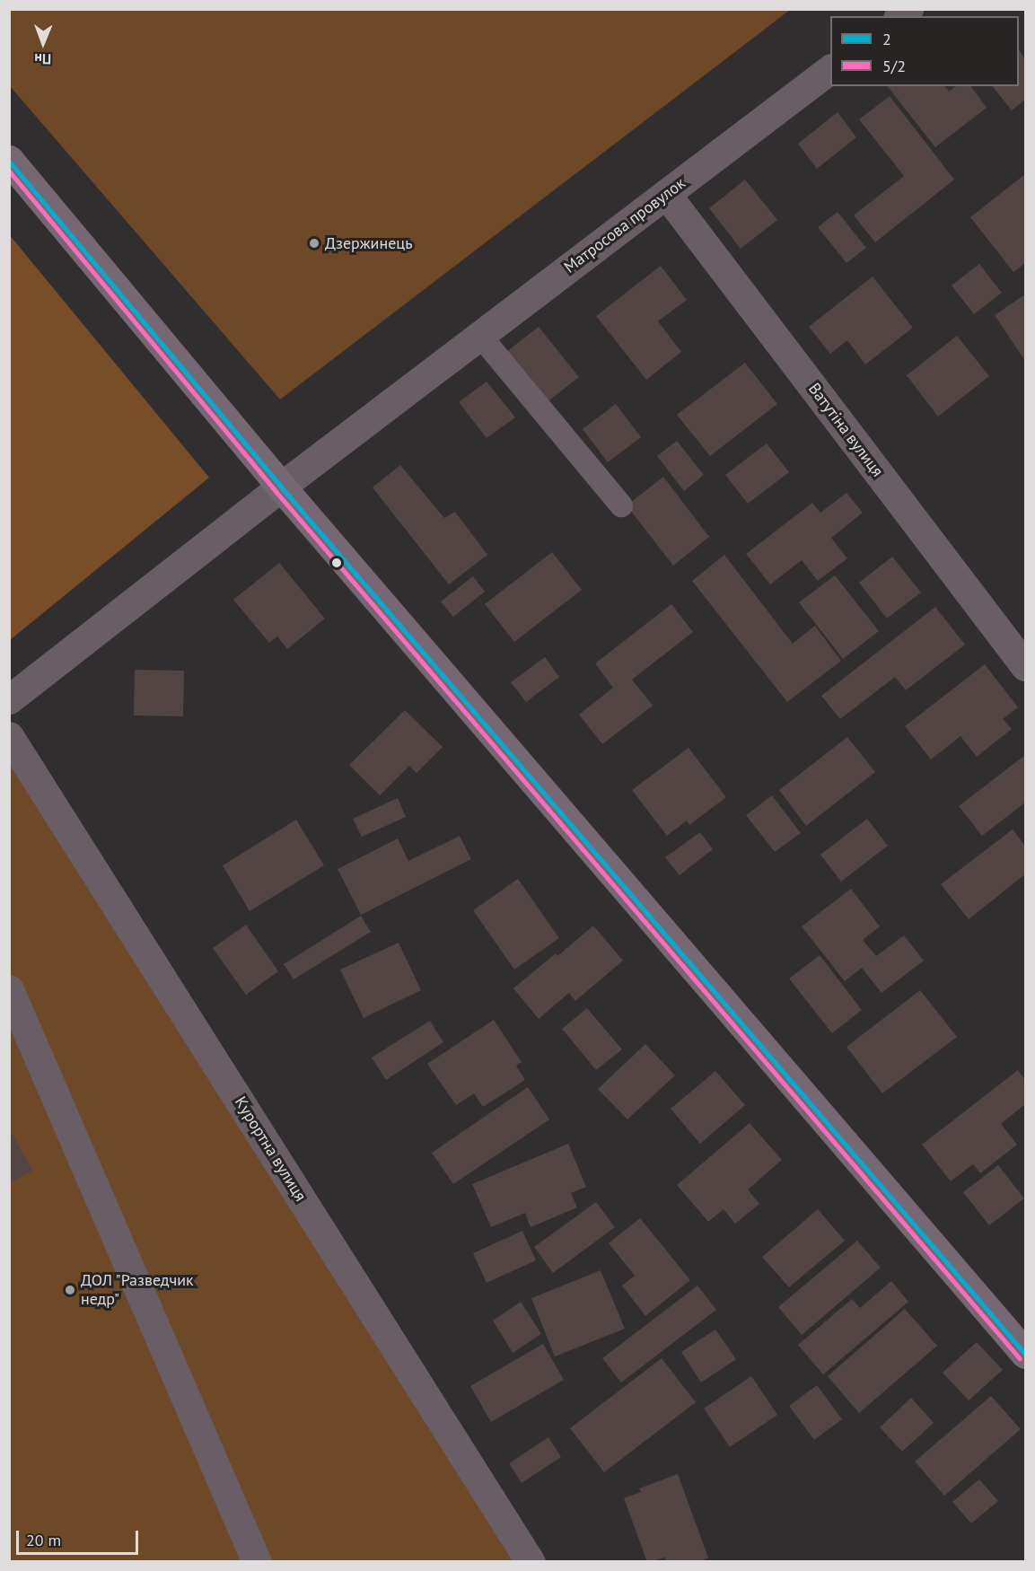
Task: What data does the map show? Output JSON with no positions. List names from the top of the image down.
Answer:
{
  "streets": {
    "street": ["Матросова провулок", "Ватутіна вулиця", "Курортна вулиця"]
  },
  "crossings": [
    ["Матросова провулок", "Ватутіна вулиця"]
  ],
  "places": ["Дзержинець", "ДОЛ \"Разведчик недр\""],
  "lines": ["transit line 2", "transit line 5/2"],
  "legend": ["2", "5/2"],
  "scale_bar": "20 m",
  "north": "bottom"
}
